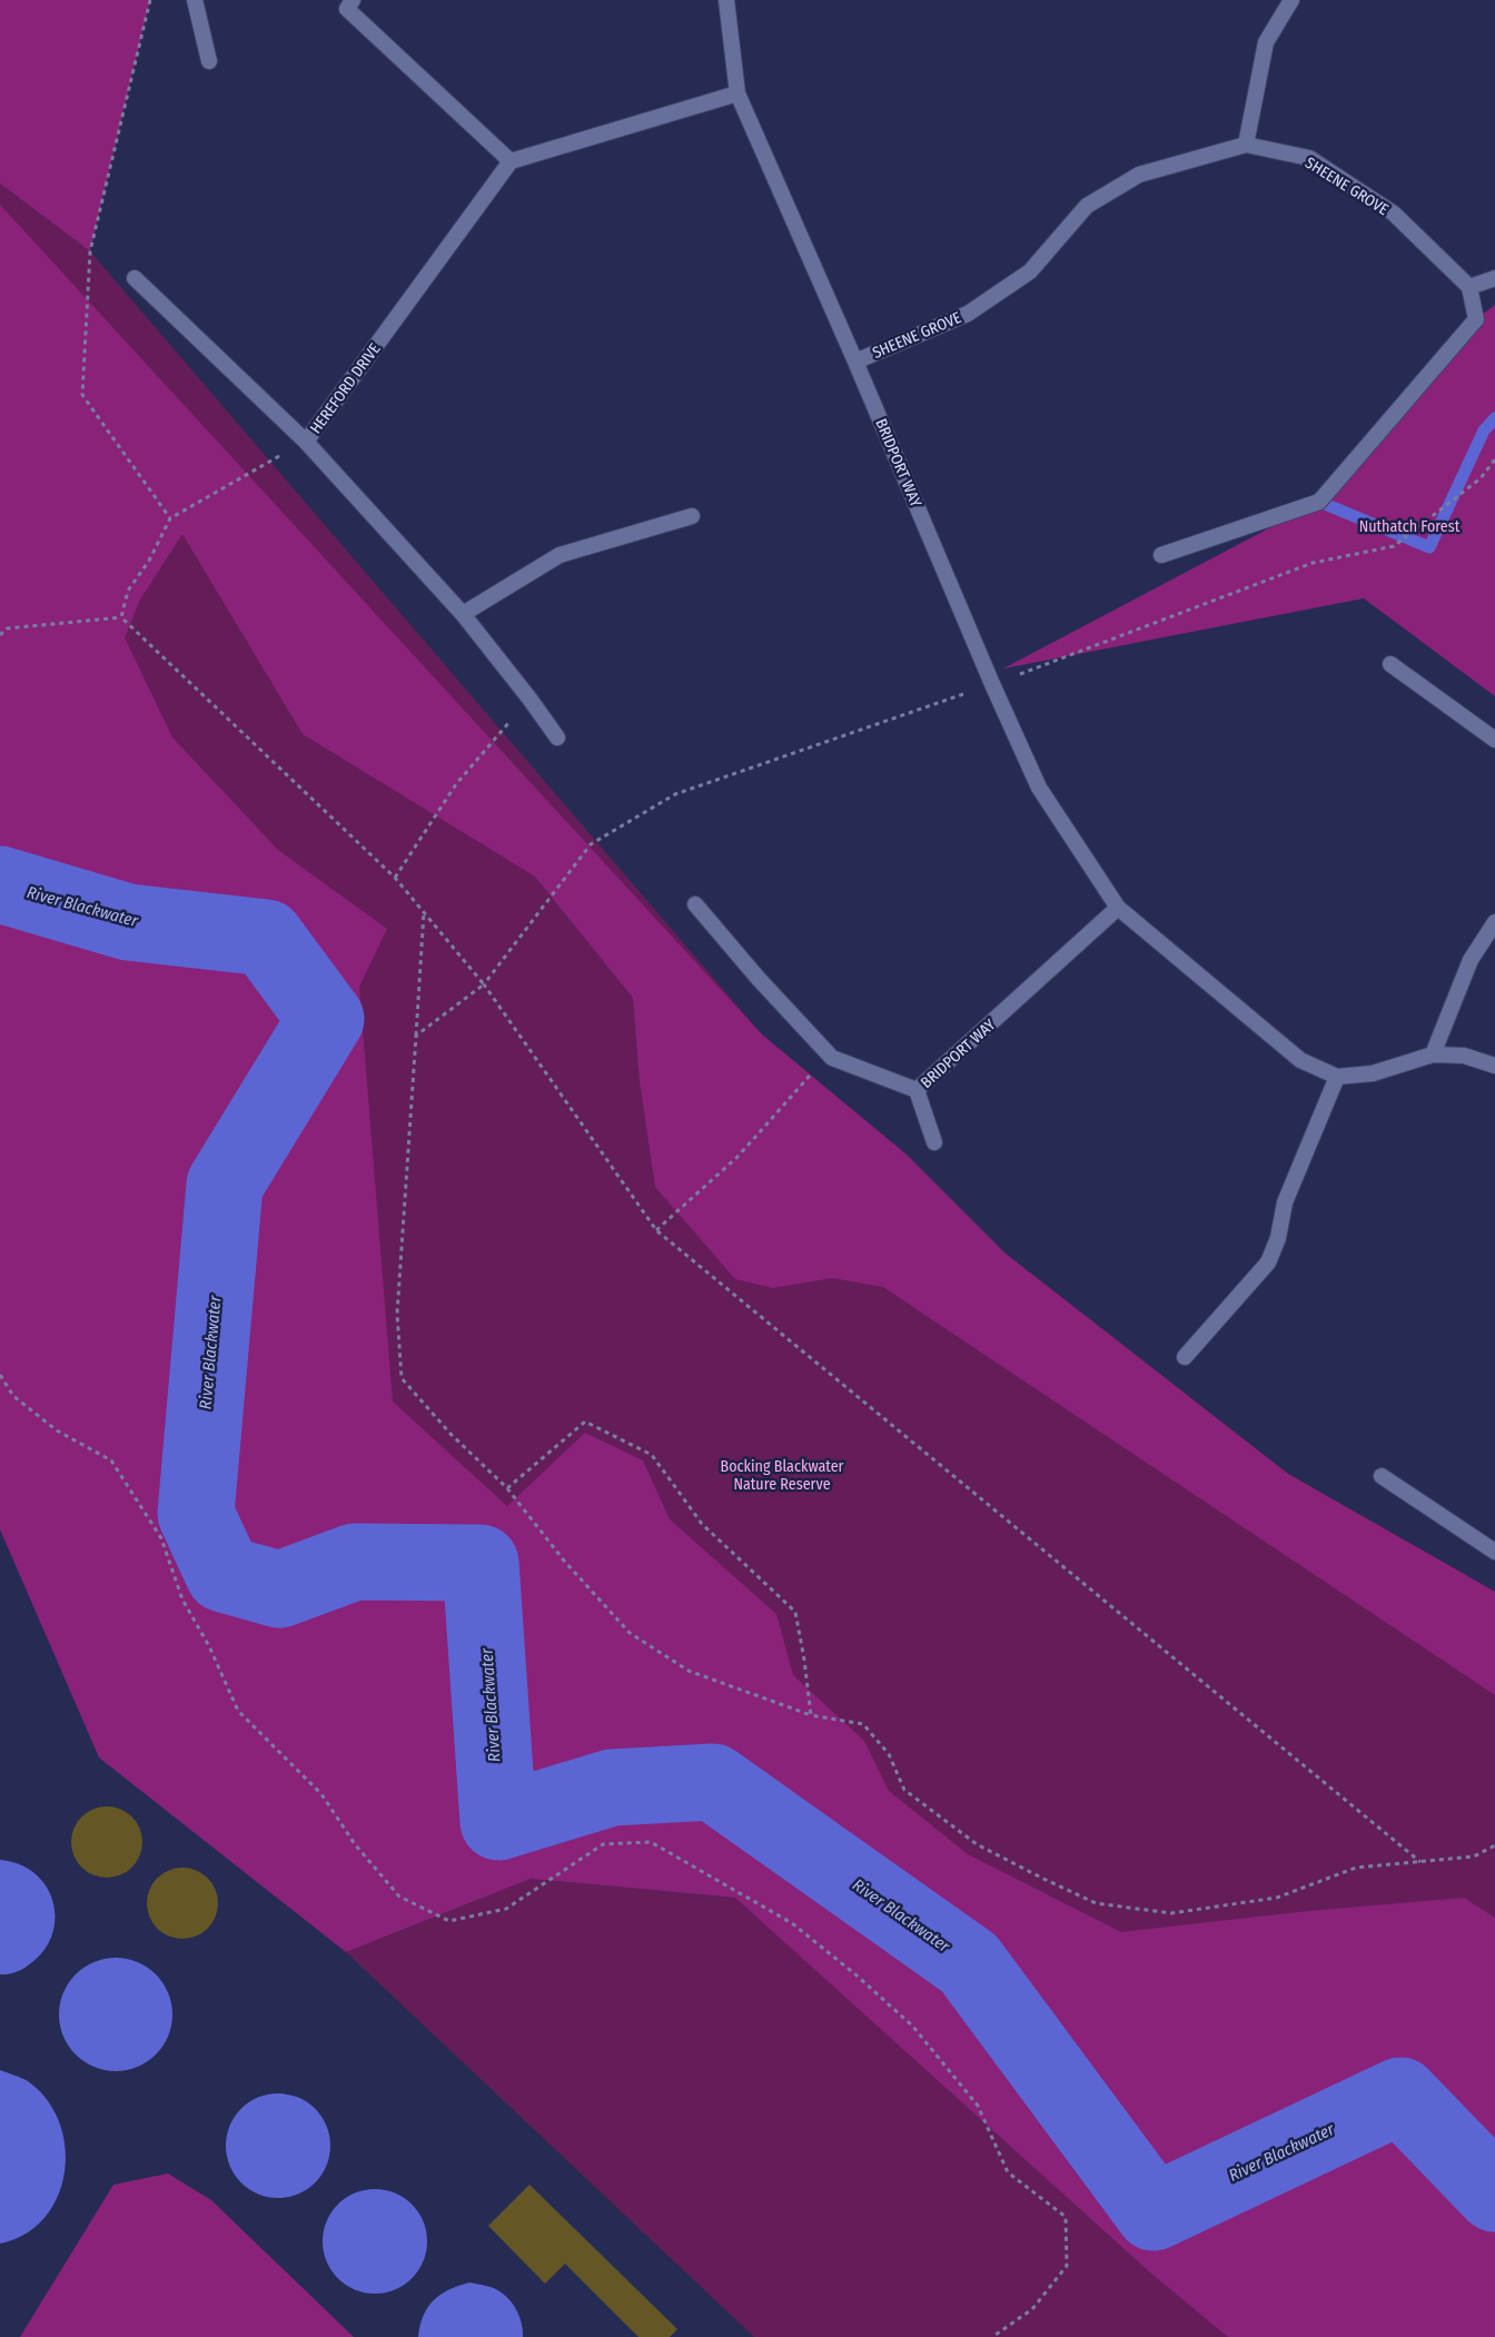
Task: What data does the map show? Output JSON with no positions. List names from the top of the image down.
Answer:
{
  "streets": {
    "street": ["SHEENE GROVE", "HEREFORD DRIVE", "BRIDPORT WAY"]
  },
  "crossings": [
    ["SHEENE GROVE", "BRIDPORT WAY"]
  ],
  "water": ["River Blackwater"],
  "parks": ["Nuthatch Forest", "Bocking Blackwater Nature Reserve"]
}
